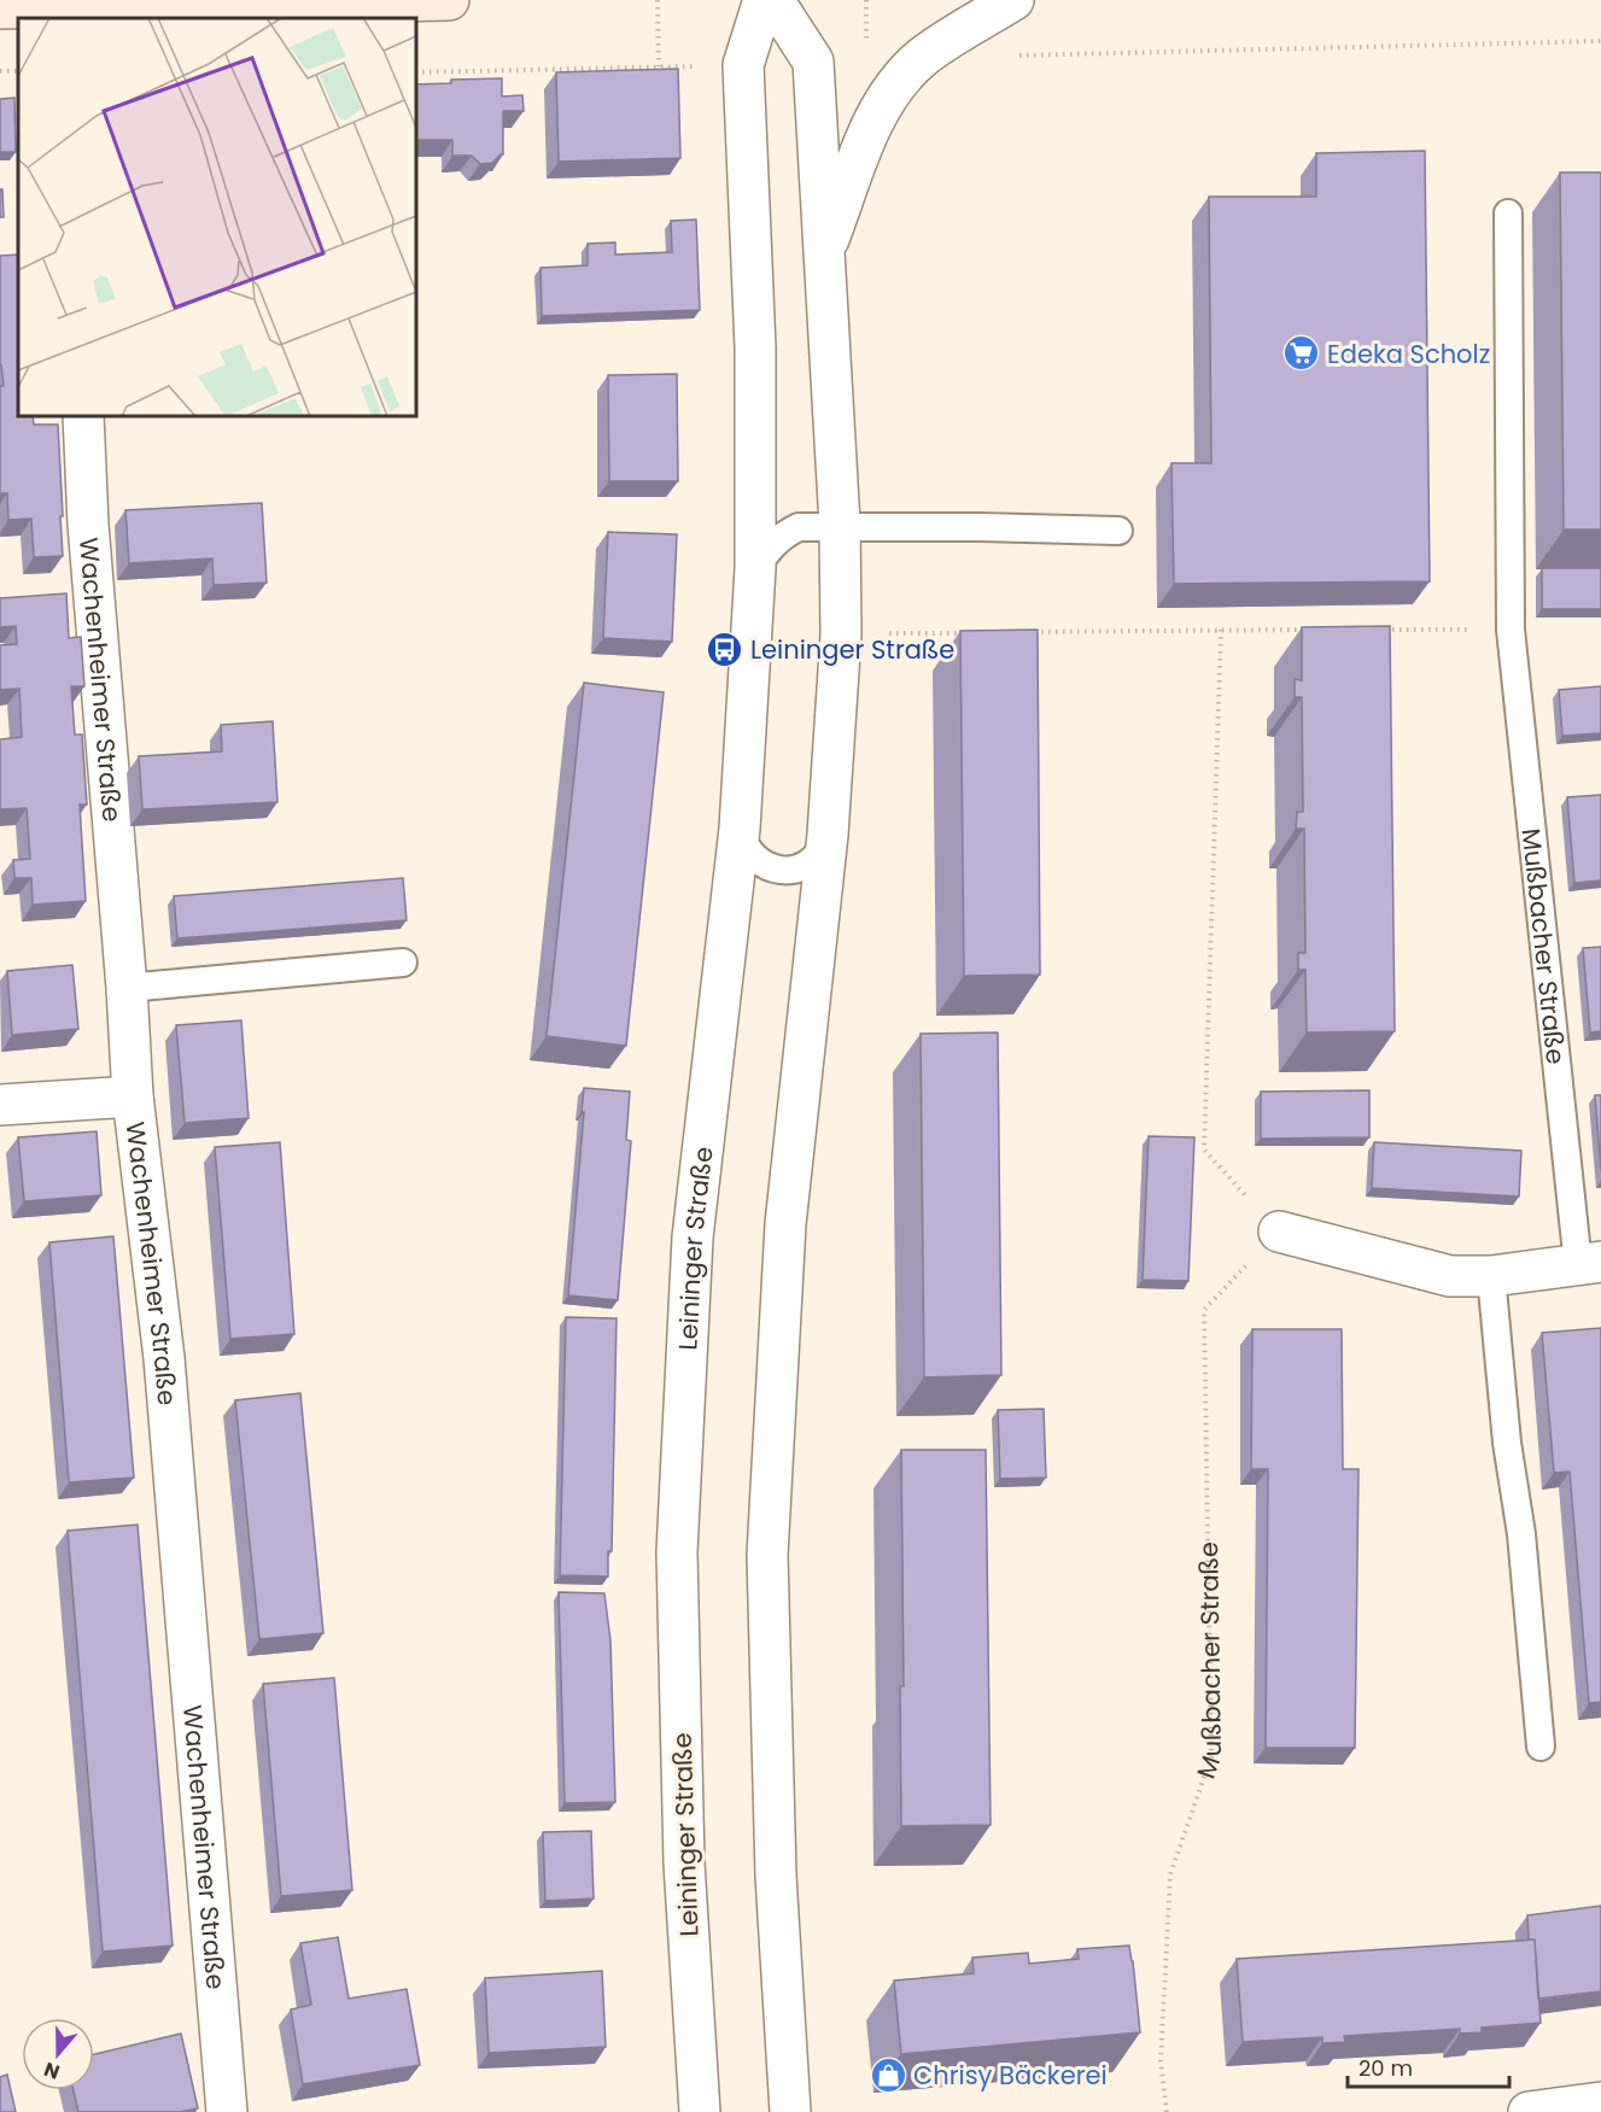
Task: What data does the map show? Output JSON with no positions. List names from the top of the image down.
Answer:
{
  "streets": {
    "street": ["Wachenheimer Straße", "Mußbacher Straße", "Leininger Straße"]
  },
  "places": {
    "supermarket": ["Edeka Scholz"],
    "bus stop": ["Leininger Straße"],
    "shop": ["Chrisy Bäckerei"]
  },
  "scale_bar": "20 m",
  "north": "bottom"
}
